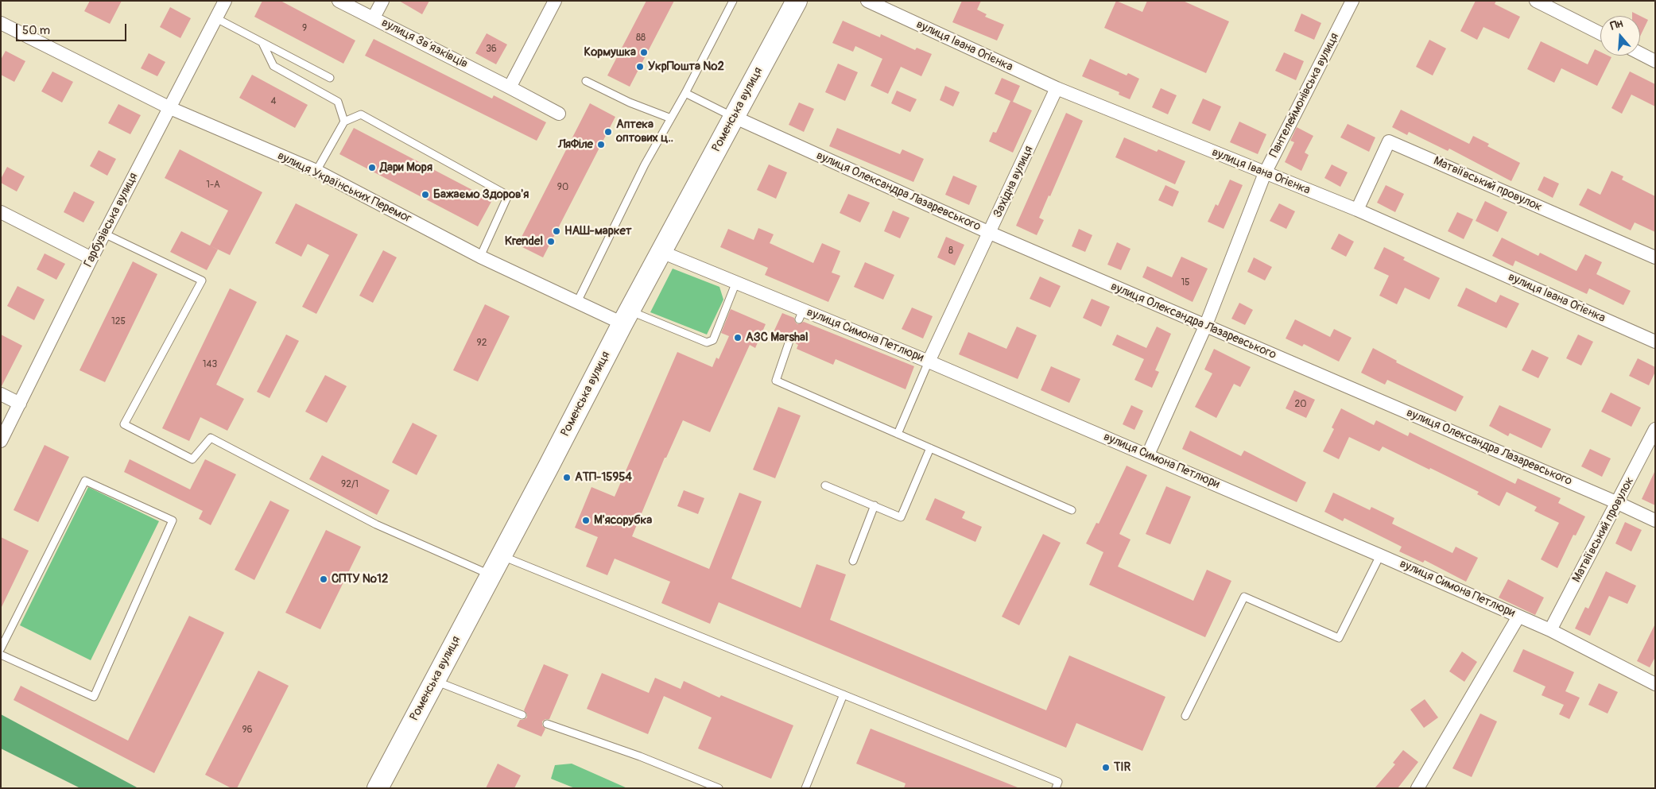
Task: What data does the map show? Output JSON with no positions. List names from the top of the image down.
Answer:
{
  "streets": {
    "main road": ["Роменська вулиця"],
    "street": [
      "вулиця Звʼязківців",
      "вулиця Івана Огієнка",
      "Пантелеймонівська вулиця",
      "Західна вулиця",
      "Матвіївський провулок",
      "вулиця Українських Перемог",
      "вулиця Олександра Лазаревського",
      "Гарбузівська вулиця",
      "вулиця Симона Петлюри"
    ]
  },
  "crossings": [
    ["вулиця Івана Огієнка", "Пантелеймонівська вулиця"],
    ["вулиця Івана Огієнка", "Західна вулиця"],
    ["вулиця Івана Огієнка", "Матвіївський провулок"],
    ["Пантелеймонівська вулиця", "вулиця Олександра Лазаревського"],
    ["Пантелеймонівська вулиця", "вулиця Симона Петлюри"],
    ["Роменська вулиця", "вулиця Українських Перемог"],
    ["Роменська вулиця", "вулиця Олександра Лазаревського"],
    ["Роменська вулиця", "вулиця Симона Петлюри"],
    ["Західна вулиця", "вулиця Олександра Лазаревського"],
    ["Західна вулиця", "вулиця Симона Петлюри"],
    ["Матвіївський провулок", "вулиця Олександра Лазаревського"],
    ["Матвіївський провулок", "вулиця Симона Петлюри"],
    ["вулиця Українських Перемог", "Гарбузівська вулиця"]
  ],
  "places": [
    "Кормушка",
    "УкрПошта №2",
    "Аптека оптових ц..",
    "ЛяФіле",
    "Дари Моря",
    "Бажаємо Здоров'я",
    "НАШ-маркет",
    "Krendel",
    "АЗС Marshal",
    "АТП-15954",
    "М'ясорубка",
    "СПТУ №12",
    "TIR"
  ],
  "house_numbers": [
    "9",
    "88",
    "36",
    "4",
    "1-А",
    "90",
    "8",
    "15",
    "125",
    "92",
    "143",
    "20",
    "92/1",
    "96"
  ],
  "scale_bar": "50 m",
  "north": "top"
}
